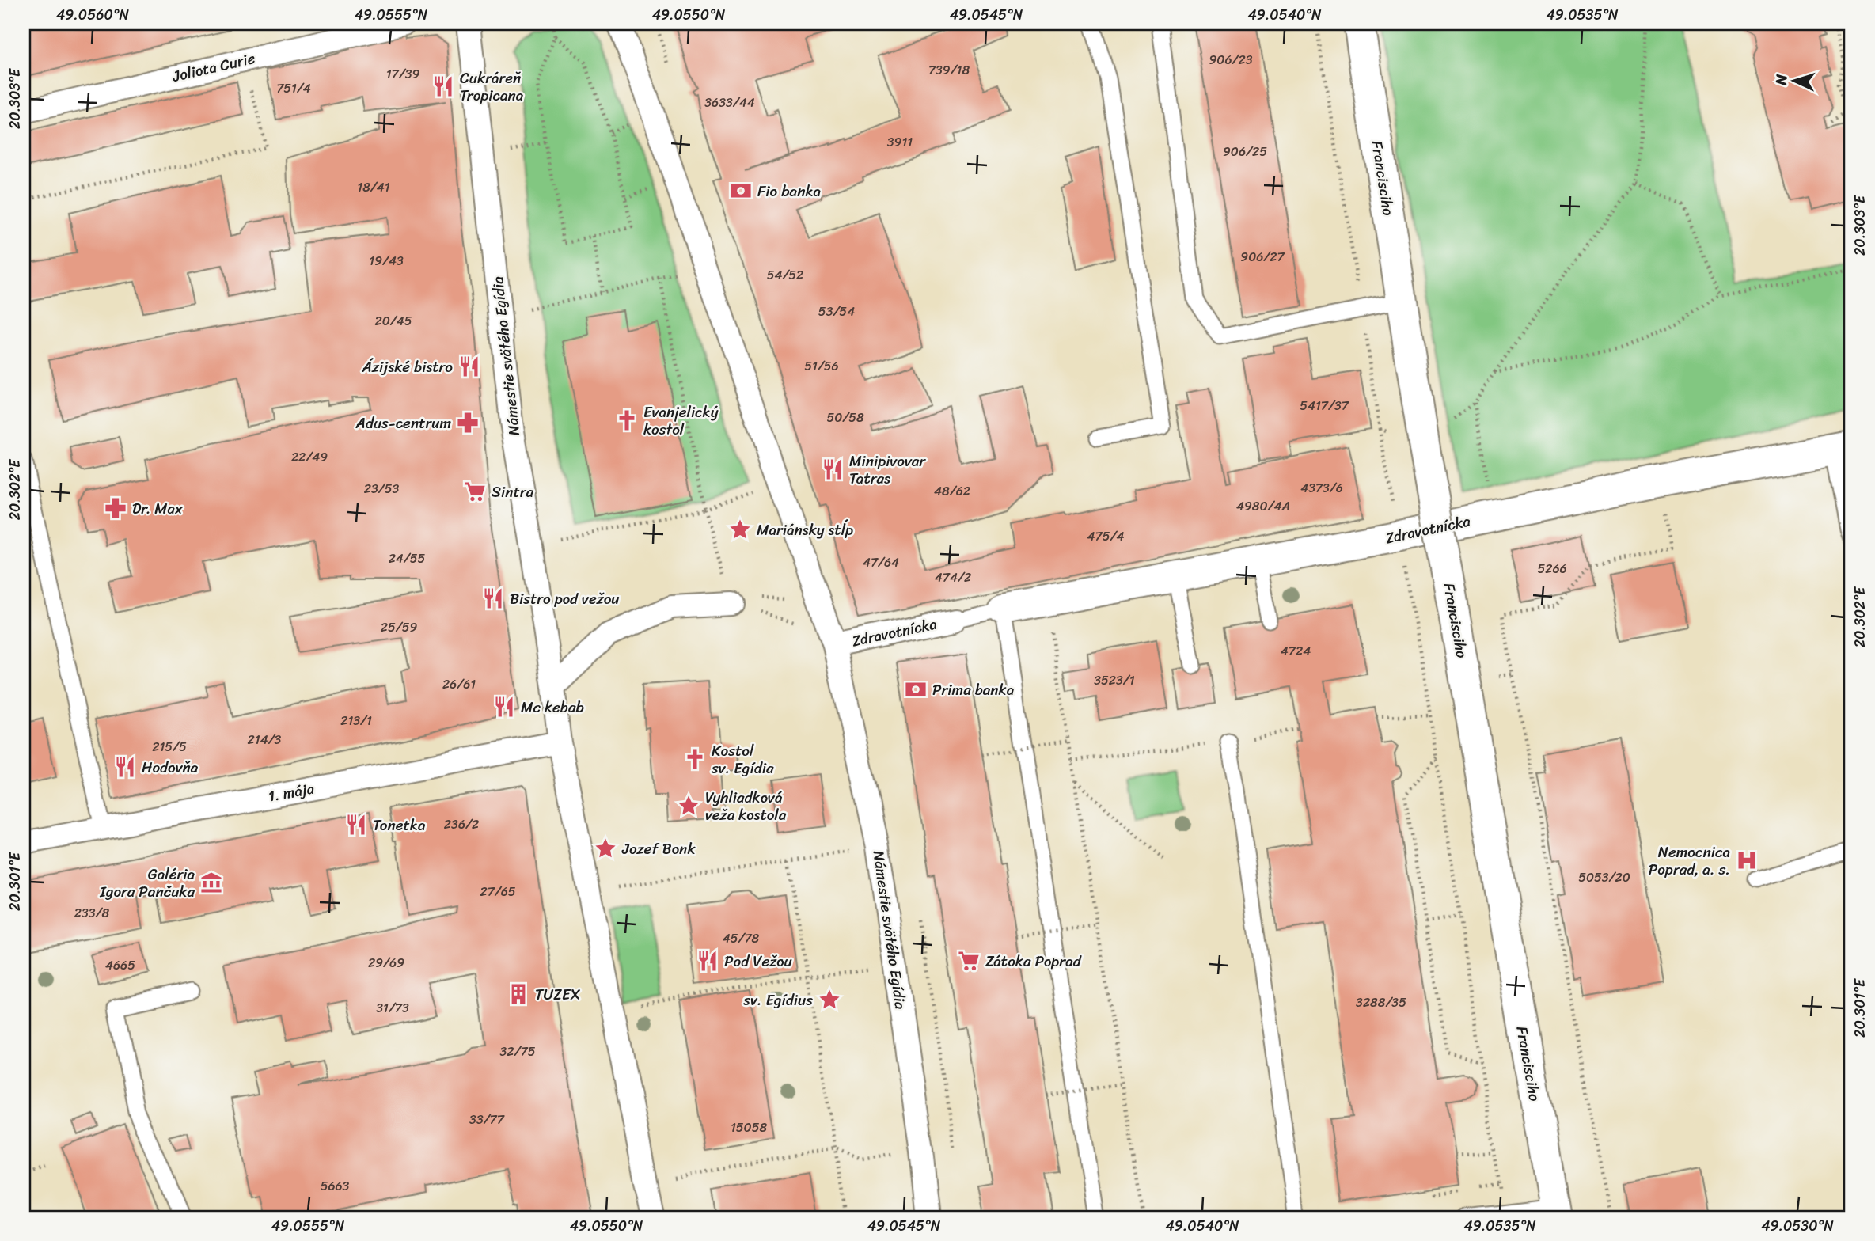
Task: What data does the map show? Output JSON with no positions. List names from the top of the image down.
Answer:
{
  "streets": {
    "street": [
      "Joliota Curie",
      "Francisciho",
      "Námestie svätého Egídia",
      "Zdravotnícka",
      "1. mája"
    ]
  },
  "crossings": [
    ["Námestie svätého Egídia", "Zdravotnícka"],
    ["Námestie svätého Egídia", "1. mája"]
  ],
  "places": {
    "restaurant": [
      "Cukráreň Tropicana",
      "Ázijské bistro",
      "Minipivovar Tatras",
      "Bistro pod vežou",
      "Mc kebab",
      "Hodovňa",
      "Tonetka",
      "Pod Vežou"
    ],
    "bank": ["Fio banka", "Prima banka"],
    "church": ["Evanjelický kostol", "Kostol sv. Egídia"],
    "pharmacy": ["Adus-centrum", "Dr. Max"],
    "supermarket": ["Sintra", "Zátoka Poprad"],
    "place": [
      "Mariánsky stĺp",
      "Vyhliadková veža kostola",
      "Jozef Bonk",
      "sv. Egídius"
    ],
    "hospital": ["Nemocnica Poprad, a. s."],
    "museum": ["Galéria Igora Pančuka"],
    "building": ["TUZEX"]
  },
  "house_numbers": [
    "906/23",
    "739/18",
    "17/39",
    "751/4",
    "3633/44",
    "3911",
    "906/25",
    "18/41",
    "906/27",
    "19/43",
    "54/52",
    "53/54",
    "20/45",
    "51/56",
    "5417/37",
    "50/58",
    "22/49",
    "4373/6",
    "23/53",
    "48/62",
    "4980/4A",
    "475/4",
    "24/55",
    "47/64",
    "5266",
    "474/2",
    "25/59",
    "4724",
    "3523/1",
    "26/61",
    "213/1",
    "214/3",
    "215/5",
    "236/2",
    "5053/20",
    "27/65",
    "233/8",
    "45/78",
    "29/69",
    "4665",
    "3288/35",
    "31/73",
    "32/75",
    "33/77",
    "15058",
    "5663"
  ],
  "north": "left",
  "coordinates": [
    "49.0560°N",
    "49.0555°N",
    "49.0550°N",
    "49.0545°N",
    "49.0540°N",
    "49.0535°N",
    "20.303°E",
    "20.302°E",
    "20.301°E",
    "49.0530°N"
  ]
}
